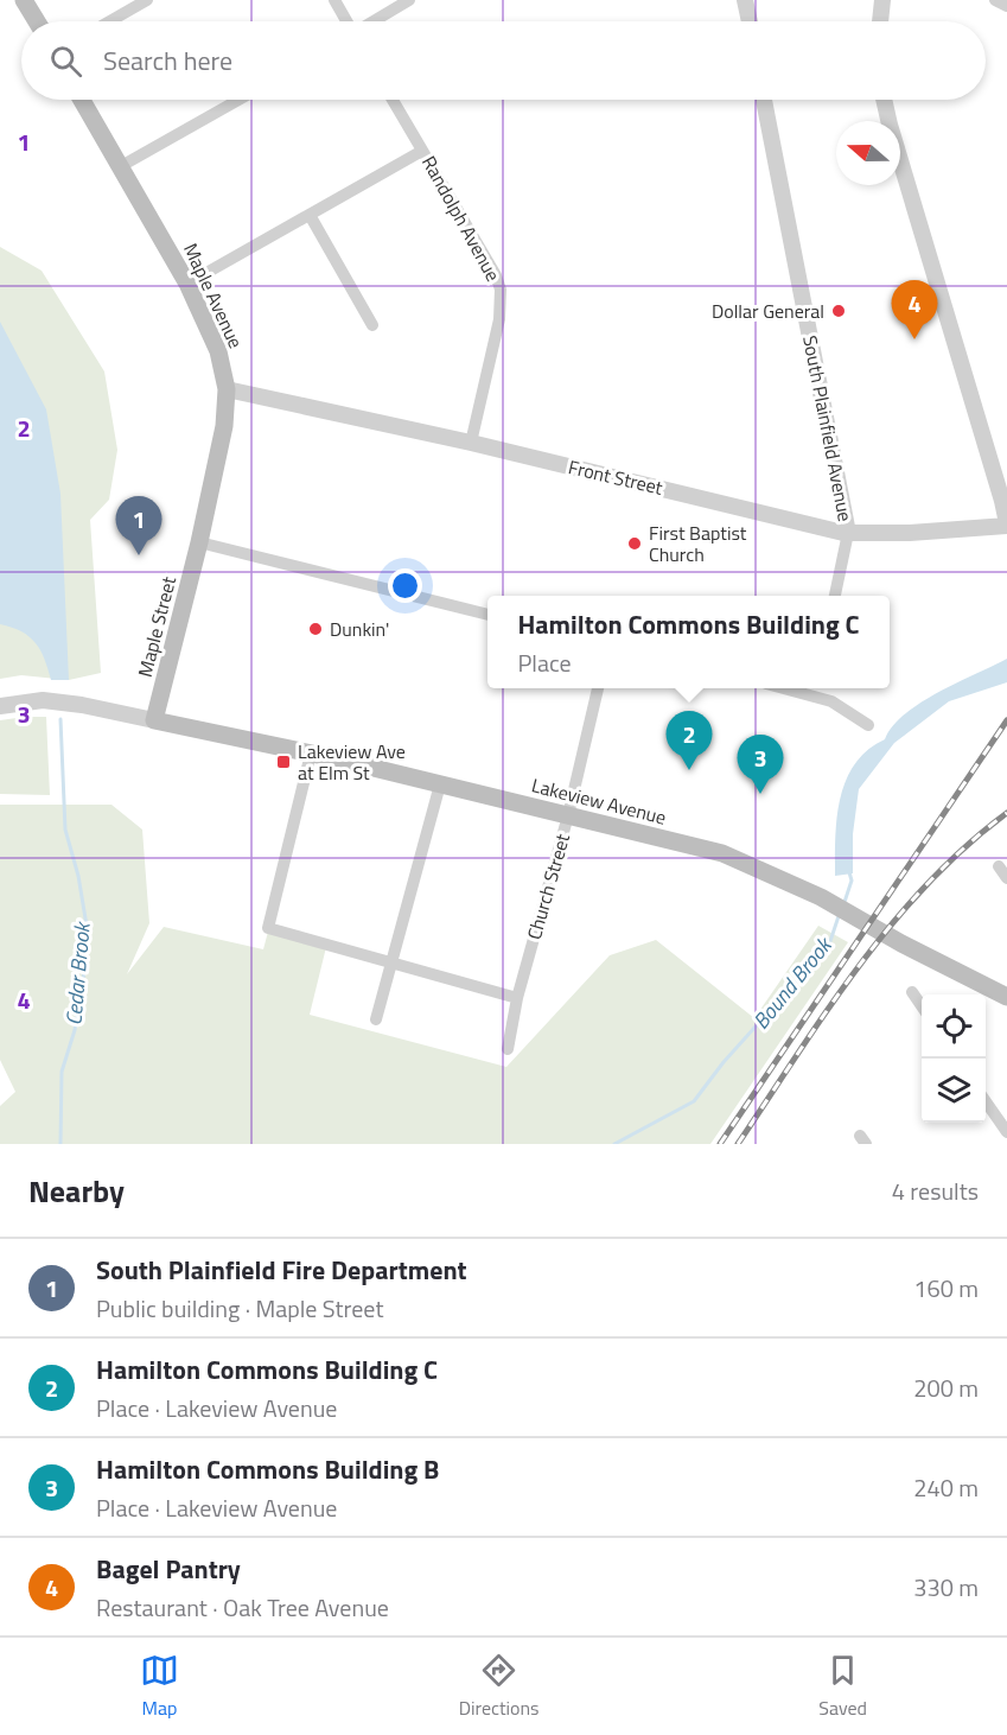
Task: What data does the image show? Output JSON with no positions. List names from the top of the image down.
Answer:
{
  "streets": {
    "main road": ["Maple Avenue", "Maple Street", "Lakeview Avenue"],
    "street": [
      "Randolph Avenue",
      "South Plainfield Avenue",
      "Front Street",
      "Church Street"
    ]
  },
  "crossings": [
    ["Randolph Avenue", "Front Street"],
    ["Maple Avenue", "Front Street"],
    ["Maple Avenue", "Maple Street"],
    ["South Plainfield Avenue", "Front Street"],
    ["Maple Street", "Lakeview Avenue"],
    ["Lakeview Avenue", "Church Street"]
  ],
  "water": ["Cedar Brook", "Bound Brook"],
  "places": {
    "other": ["Dollar General", "First Baptist Church", "Dunkin'"],
    "transit": ["Lakeview Ave at Elm St"]
  },
  "north": "left",
  "page": {
    "search": "Search here",
    "pins": [
      "4",
      "1",
      "2",
      "3"
    ],
    "popup": ["Hamilton Commons Building C", "Place"],
    "heading": ["Nearby", "4 results"],
    "list": [
      {
        "mark": "1",
        "name": "South Plainfield Fire Department",
        "note": "Public building · Maple Street",
        "value": "160 m"
      },
      {
        "mark": "2",
        "name": "Hamilton Commons Building C",
        "note": "Place · Lakeview Avenue",
        "value": "200 m"
      },
      {
        "mark": "3",
        "name": "Hamilton Commons Building B",
        "note": "Place · Lakeview Avenue",
        "value": "240 m"
      },
      {
        "mark": "4",
        "name": "Bagel Pantry",
        "note": "Restaurant · Oak Tree Avenue",
        "value": "330 m"
      }
    ],
    "nav": ["Map", "Directions", "Saved"]
  },
  "grid": {
    "rows": [
      "1",
      "2",
      "3",
      "4"
    ]
  }
}
